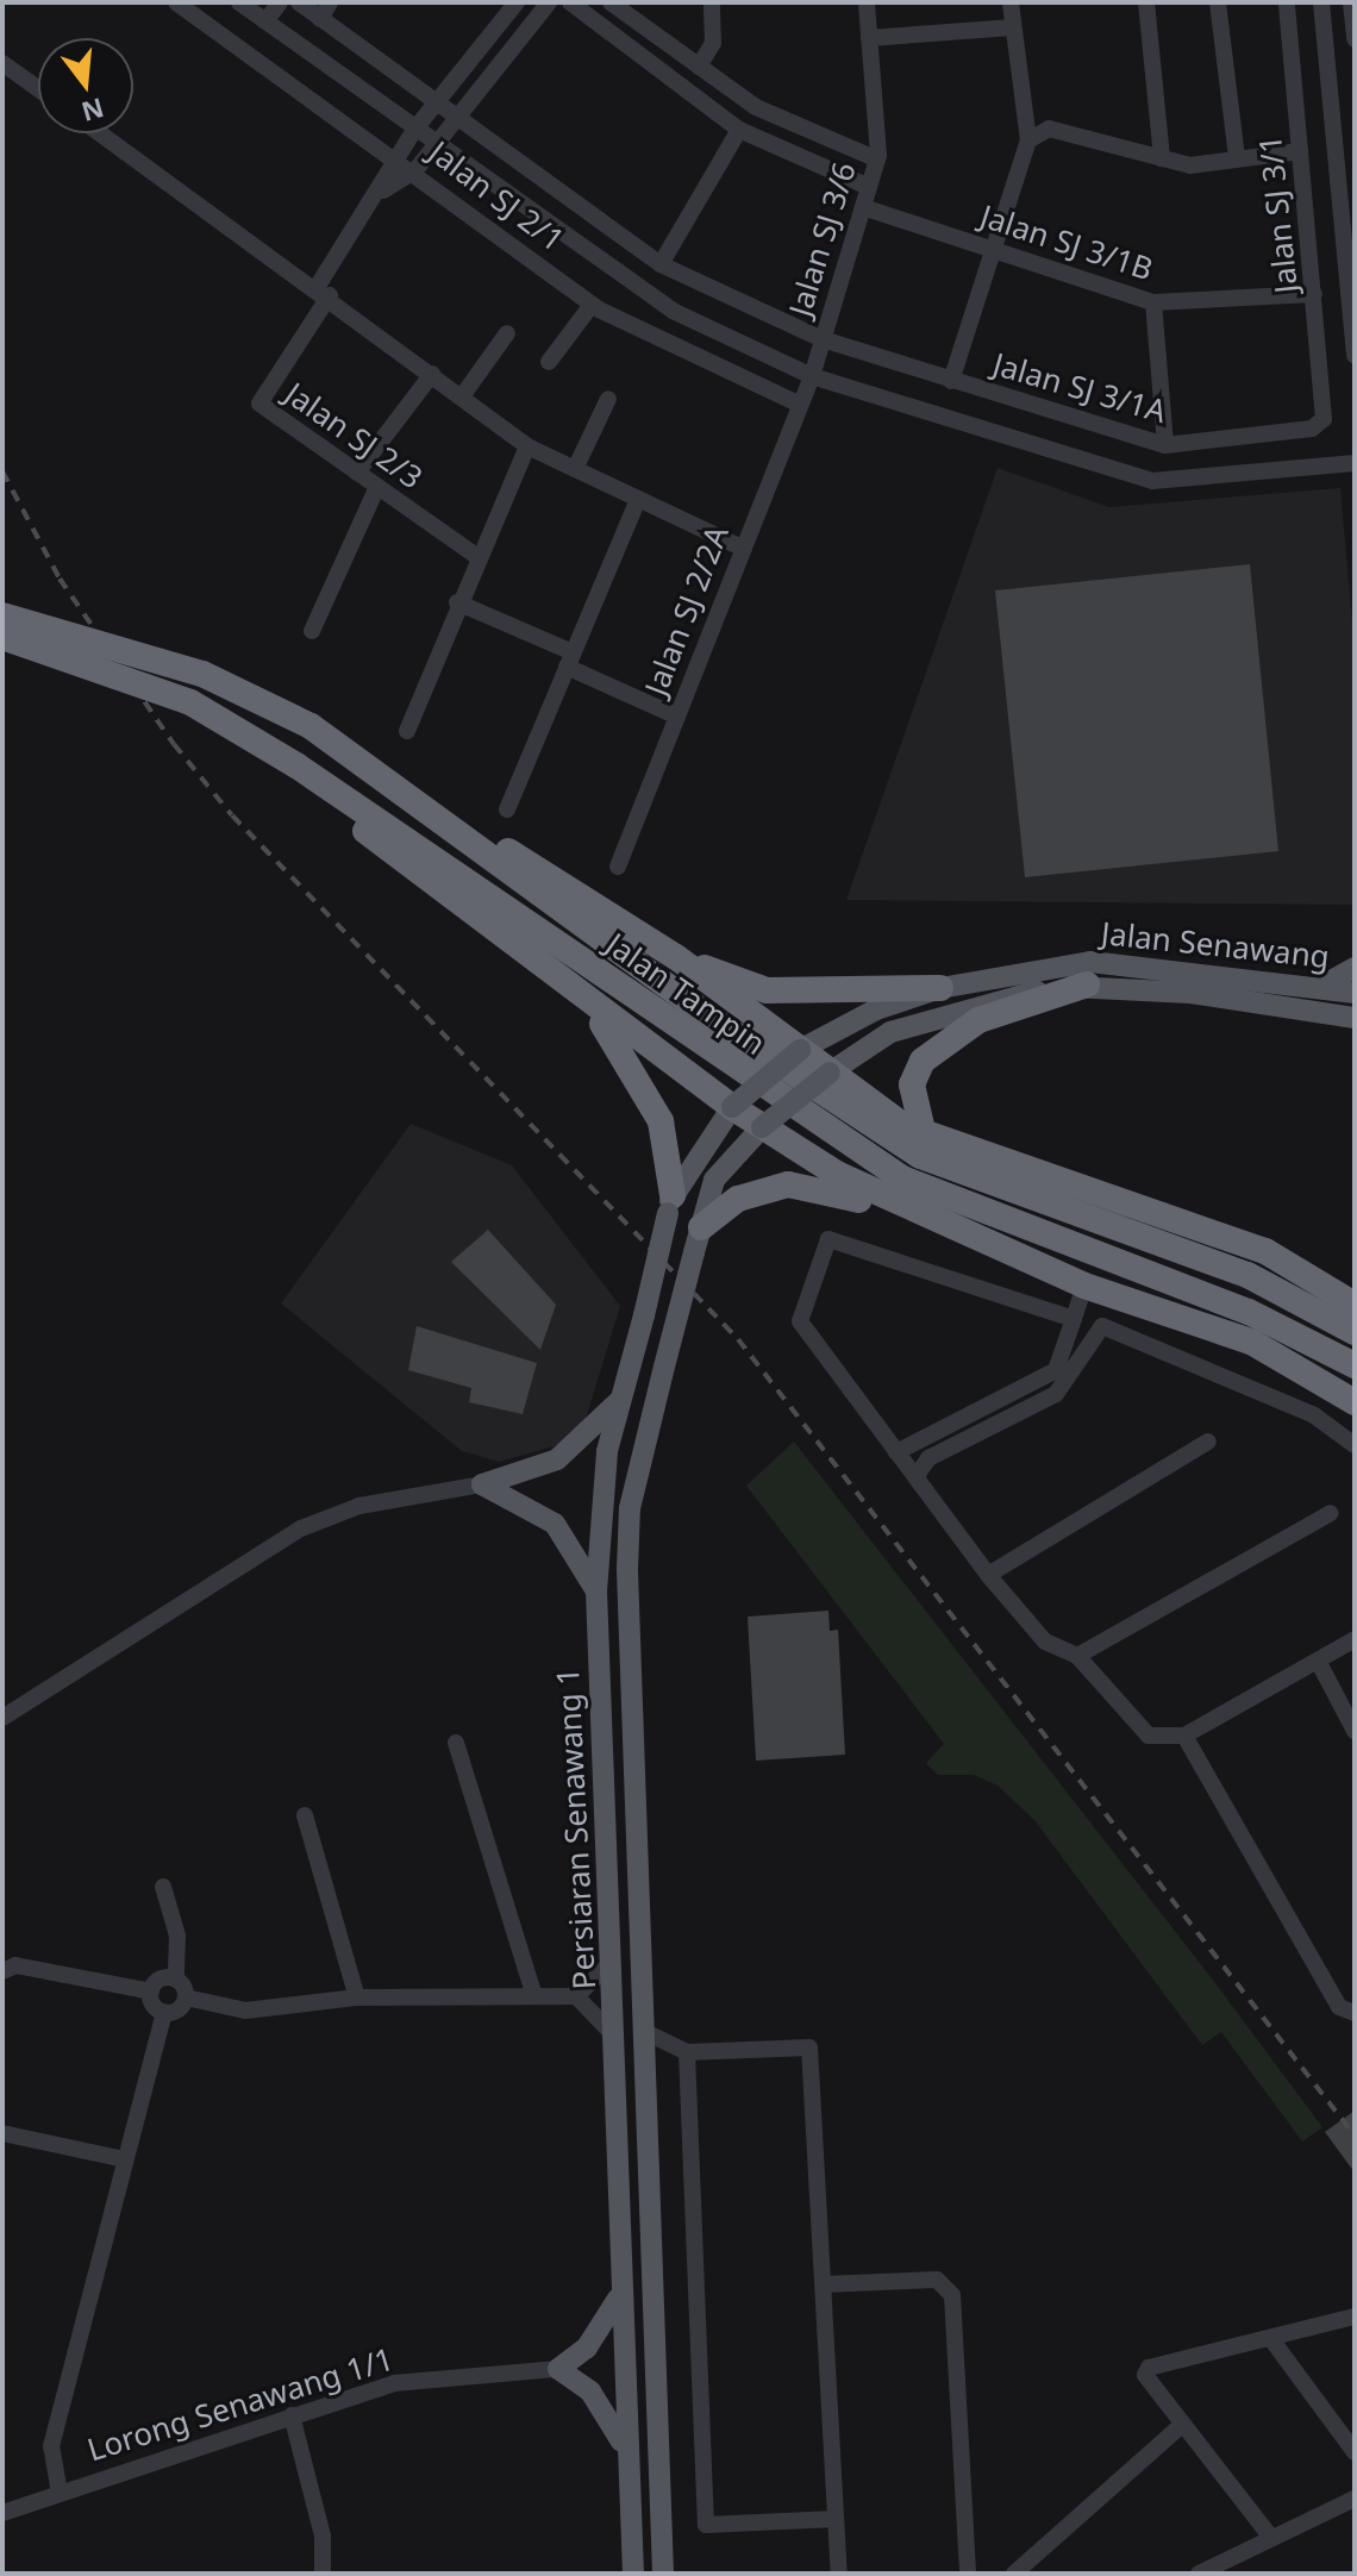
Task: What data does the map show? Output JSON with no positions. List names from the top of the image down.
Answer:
{
  "streets": {
    "highway": ["Jalan Tampin"],
    "main road": ["Jalan Senawang", "Persiaran Senawang 1"],
    "street": [
      "Jalan SJ 2/1",
      "Jalan SJ 3/1",
      "Jalan SJ 3/6",
      "Jalan SJ 3/1B",
      "Jalan SJ 3/1A",
      "Jalan SJ 2/3",
      "Jalan SJ 2/2A",
      "Lorong Senawang 1/1"
    ]
  },
  "crossings": [
    ["Jalan SJ 2/1", "Jalan SJ 2/2A"],
    ["Jalan SJ 3/1", "Jalan SJ 3/1B"],
    ["Jalan SJ 3/1", "Jalan SJ 3/1A"],
    ["Jalan SJ 3/6", "Jalan SJ 3/1B"],
    ["Jalan SJ 3/6", "Jalan SJ 3/1A"],
    ["Jalan SJ 3/6", "Jalan SJ 2/2A"],
    ["Jalan Senawang", "Persiaran Senawang 1"]
  ],
  "north": "bottom"
}
